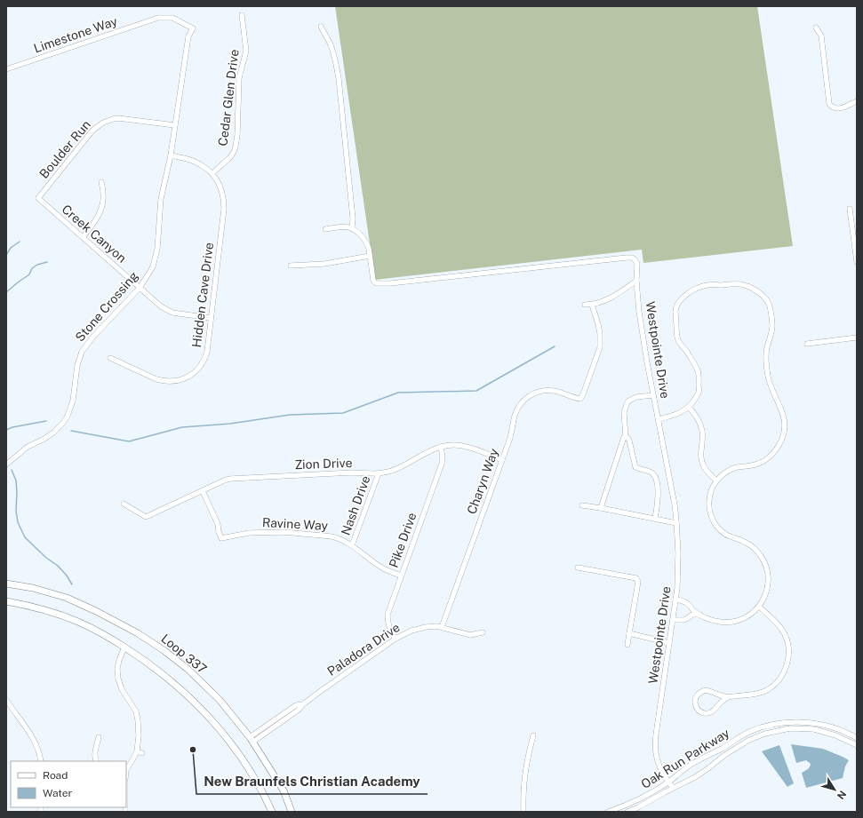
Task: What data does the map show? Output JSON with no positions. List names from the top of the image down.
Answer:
{
  "streets": {
    "main road": ["Loop 337"],
    "street": [
      "Limestone Way",
      "Cedar Glen Drive",
      "Boulder Run",
      "Creek Canyon",
      "Hidden Cave Drive",
      "Stone Crossing",
      "Westpointe Drive",
      "Zion Drive",
      "Charyn Way",
      "Nash Drive",
      "Ravine Way",
      "Pike Drive",
      "Paladora Drive",
      "Oak Run Parkway"
    ]
  },
  "crossings": [
    ["Limestone Way", "Stone Crossing"],
    ["Cedar Glen Drive", "Hidden Cave Drive"],
    ["Boulder Run", "Creek Canyon"],
    ["Boulder Run", "Stone Crossing"],
    ["Creek Canyon", "Hidden Cave Drive"],
    ["Creek Canyon", "Stone Crossing"],
    ["Hidden Cave Drive", "Stone Crossing"],
    ["Westpointe Drive", "Oak Run Parkway"],
    ["Zion Drive", "Charyn Way"],
    ["Zion Drive", "Nash Drive"],
    ["Zion Drive", "Ravine Way"],
    ["Zion Drive", "Pike Drive"],
    ["Charyn Way", "Paladora Drive"],
    ["Nash Drive", "Ravine Way"],
    ["Ravine Way", "Pike Drive"],
    ["Pike Drive", "Paladora Drive"],
    ["Paladora Drive", "Loop 337"]
  ],
  "places": ["New Braunfels Christian Academy"],
  "legend": ["Road", "Water"],
  "north": "bottom right"
}
